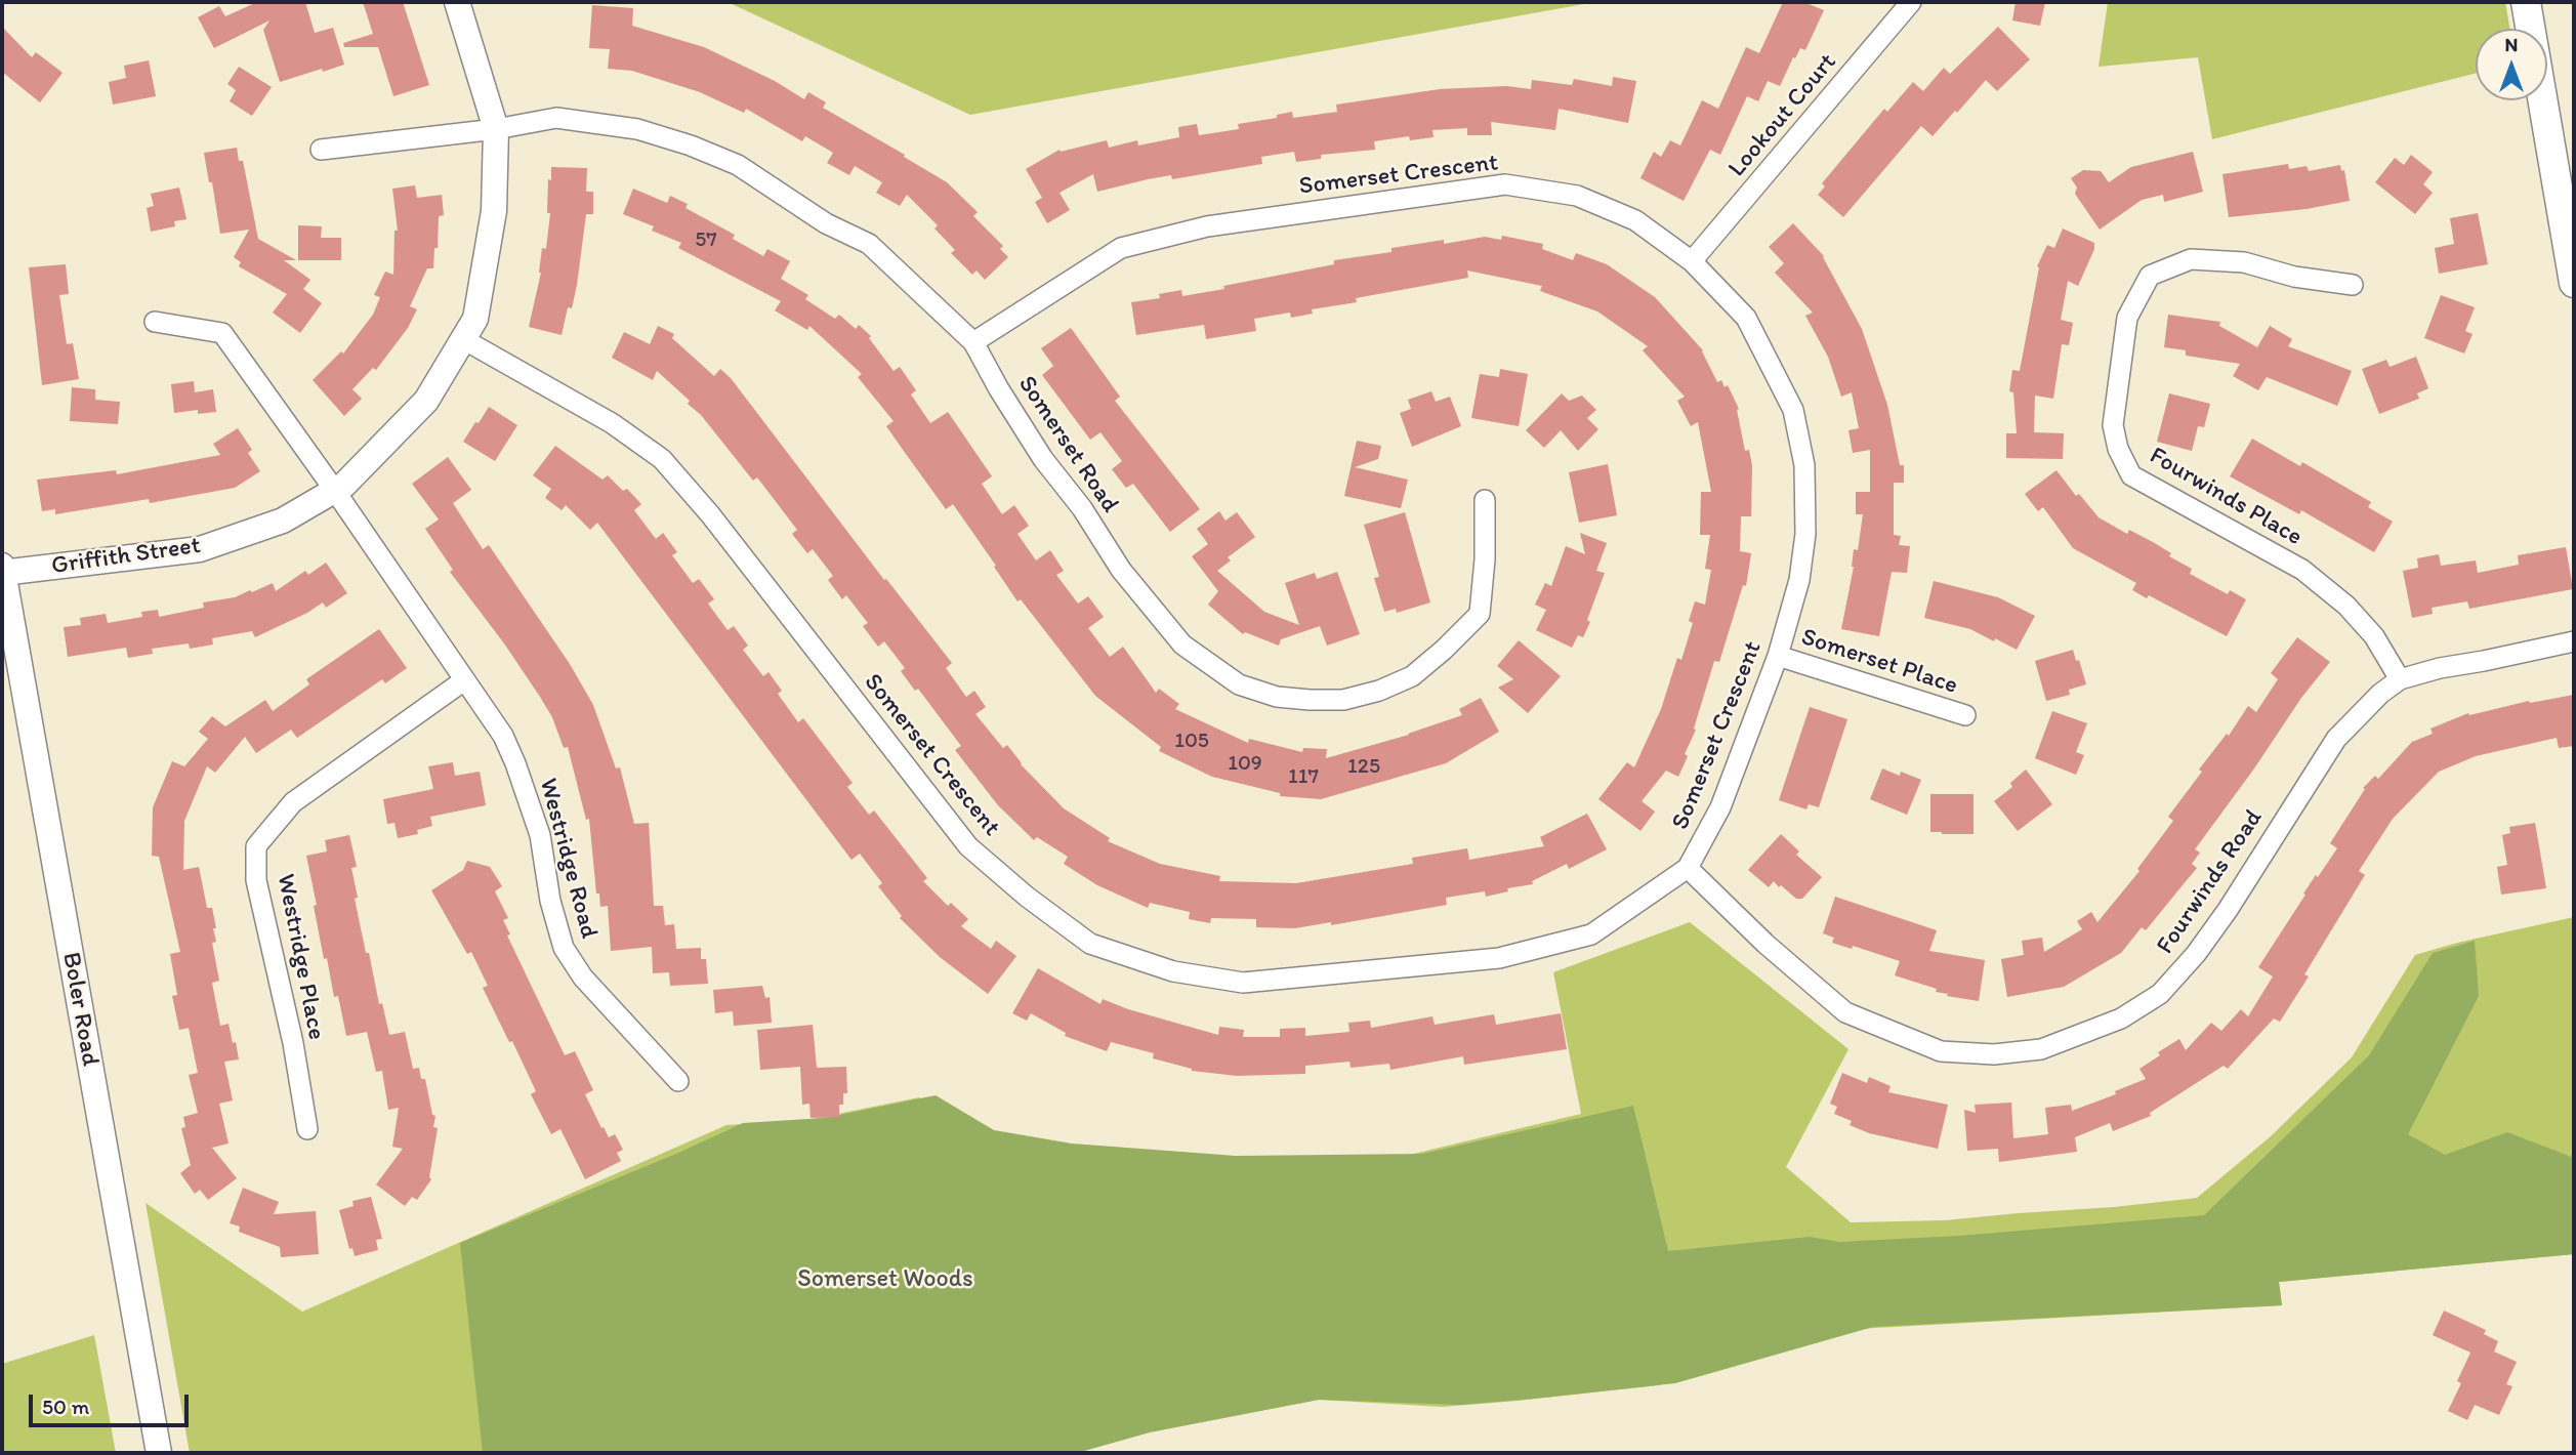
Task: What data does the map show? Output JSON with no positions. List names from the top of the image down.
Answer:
{
  "streets": {
    "street": [
      "Lookout Court",
      "Somerset Crescent",
      "Somerset Road",
      "Fourwinds Place",
      "Griffith Street",
      "Somerset Place",
      "Westridge Road",
      "Fourwinds Road",
      "Westridge Place",
      "Boler Road"
    ]
  },
  "crossings": [
    ["Lookout Court", "Somerset Crescent"],
    ["Somerset Crescent", "Somerset Road"],
    ["Somerset Crescent", "Griffith Street"],
    ["Somerset Crescent", "Somerset Place"],
    ["Somerset Crescent", "Fourwinds Road"],
    ["Somerset Road", "Griffith Street"],
    ["Fourwinds Place", "Fourwinds Road"],
    ["Griffith Street", "Westridge Road"],
    ["Griffith Street", "Boler Road"],
    ["Westridge Road", "Westridge Place"]
  ],
  "parks": ["Somerset Woods"],
  "house_numbers": [
    "57",
    "105",
    "109",
    "125",
    "117"
  ],
  "scale_bar": "50 m",
  "north": "top"
}
